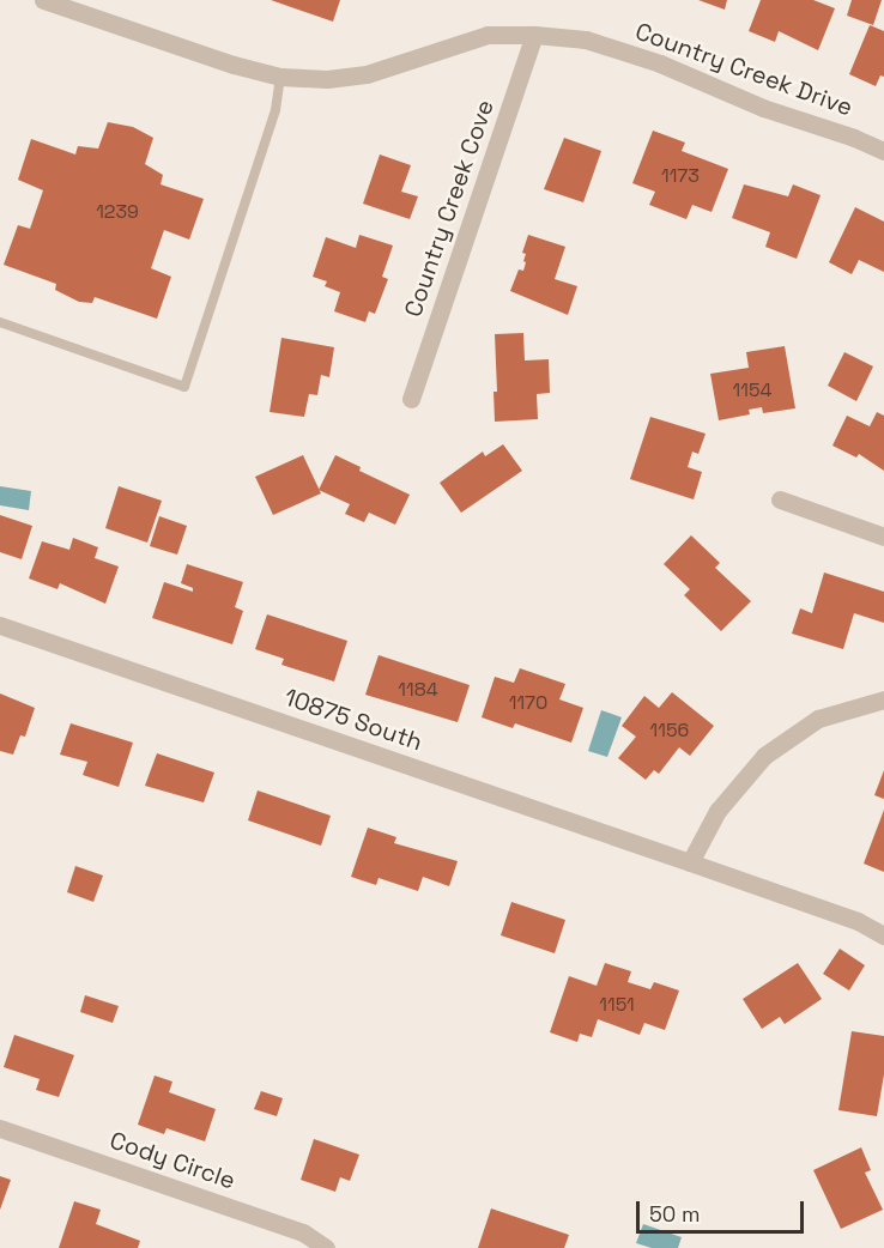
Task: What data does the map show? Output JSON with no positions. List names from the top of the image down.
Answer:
{
  "streets": {
    "street": [
      "Country Creek Drive",
      "Country Creek Cove",
      "10875 South",
      "Cody Circle"
    ]
  },
  "crossings": [
    ["Country Creek Drive", "Country Creek Cove"]
  ],
  "house_numbers": [
    "1173",
    "1239",
    "1154",
    "1184",
    "1170",
    "1156",
    "1151"
  ],
  "scale_bar": "50 m"
}
